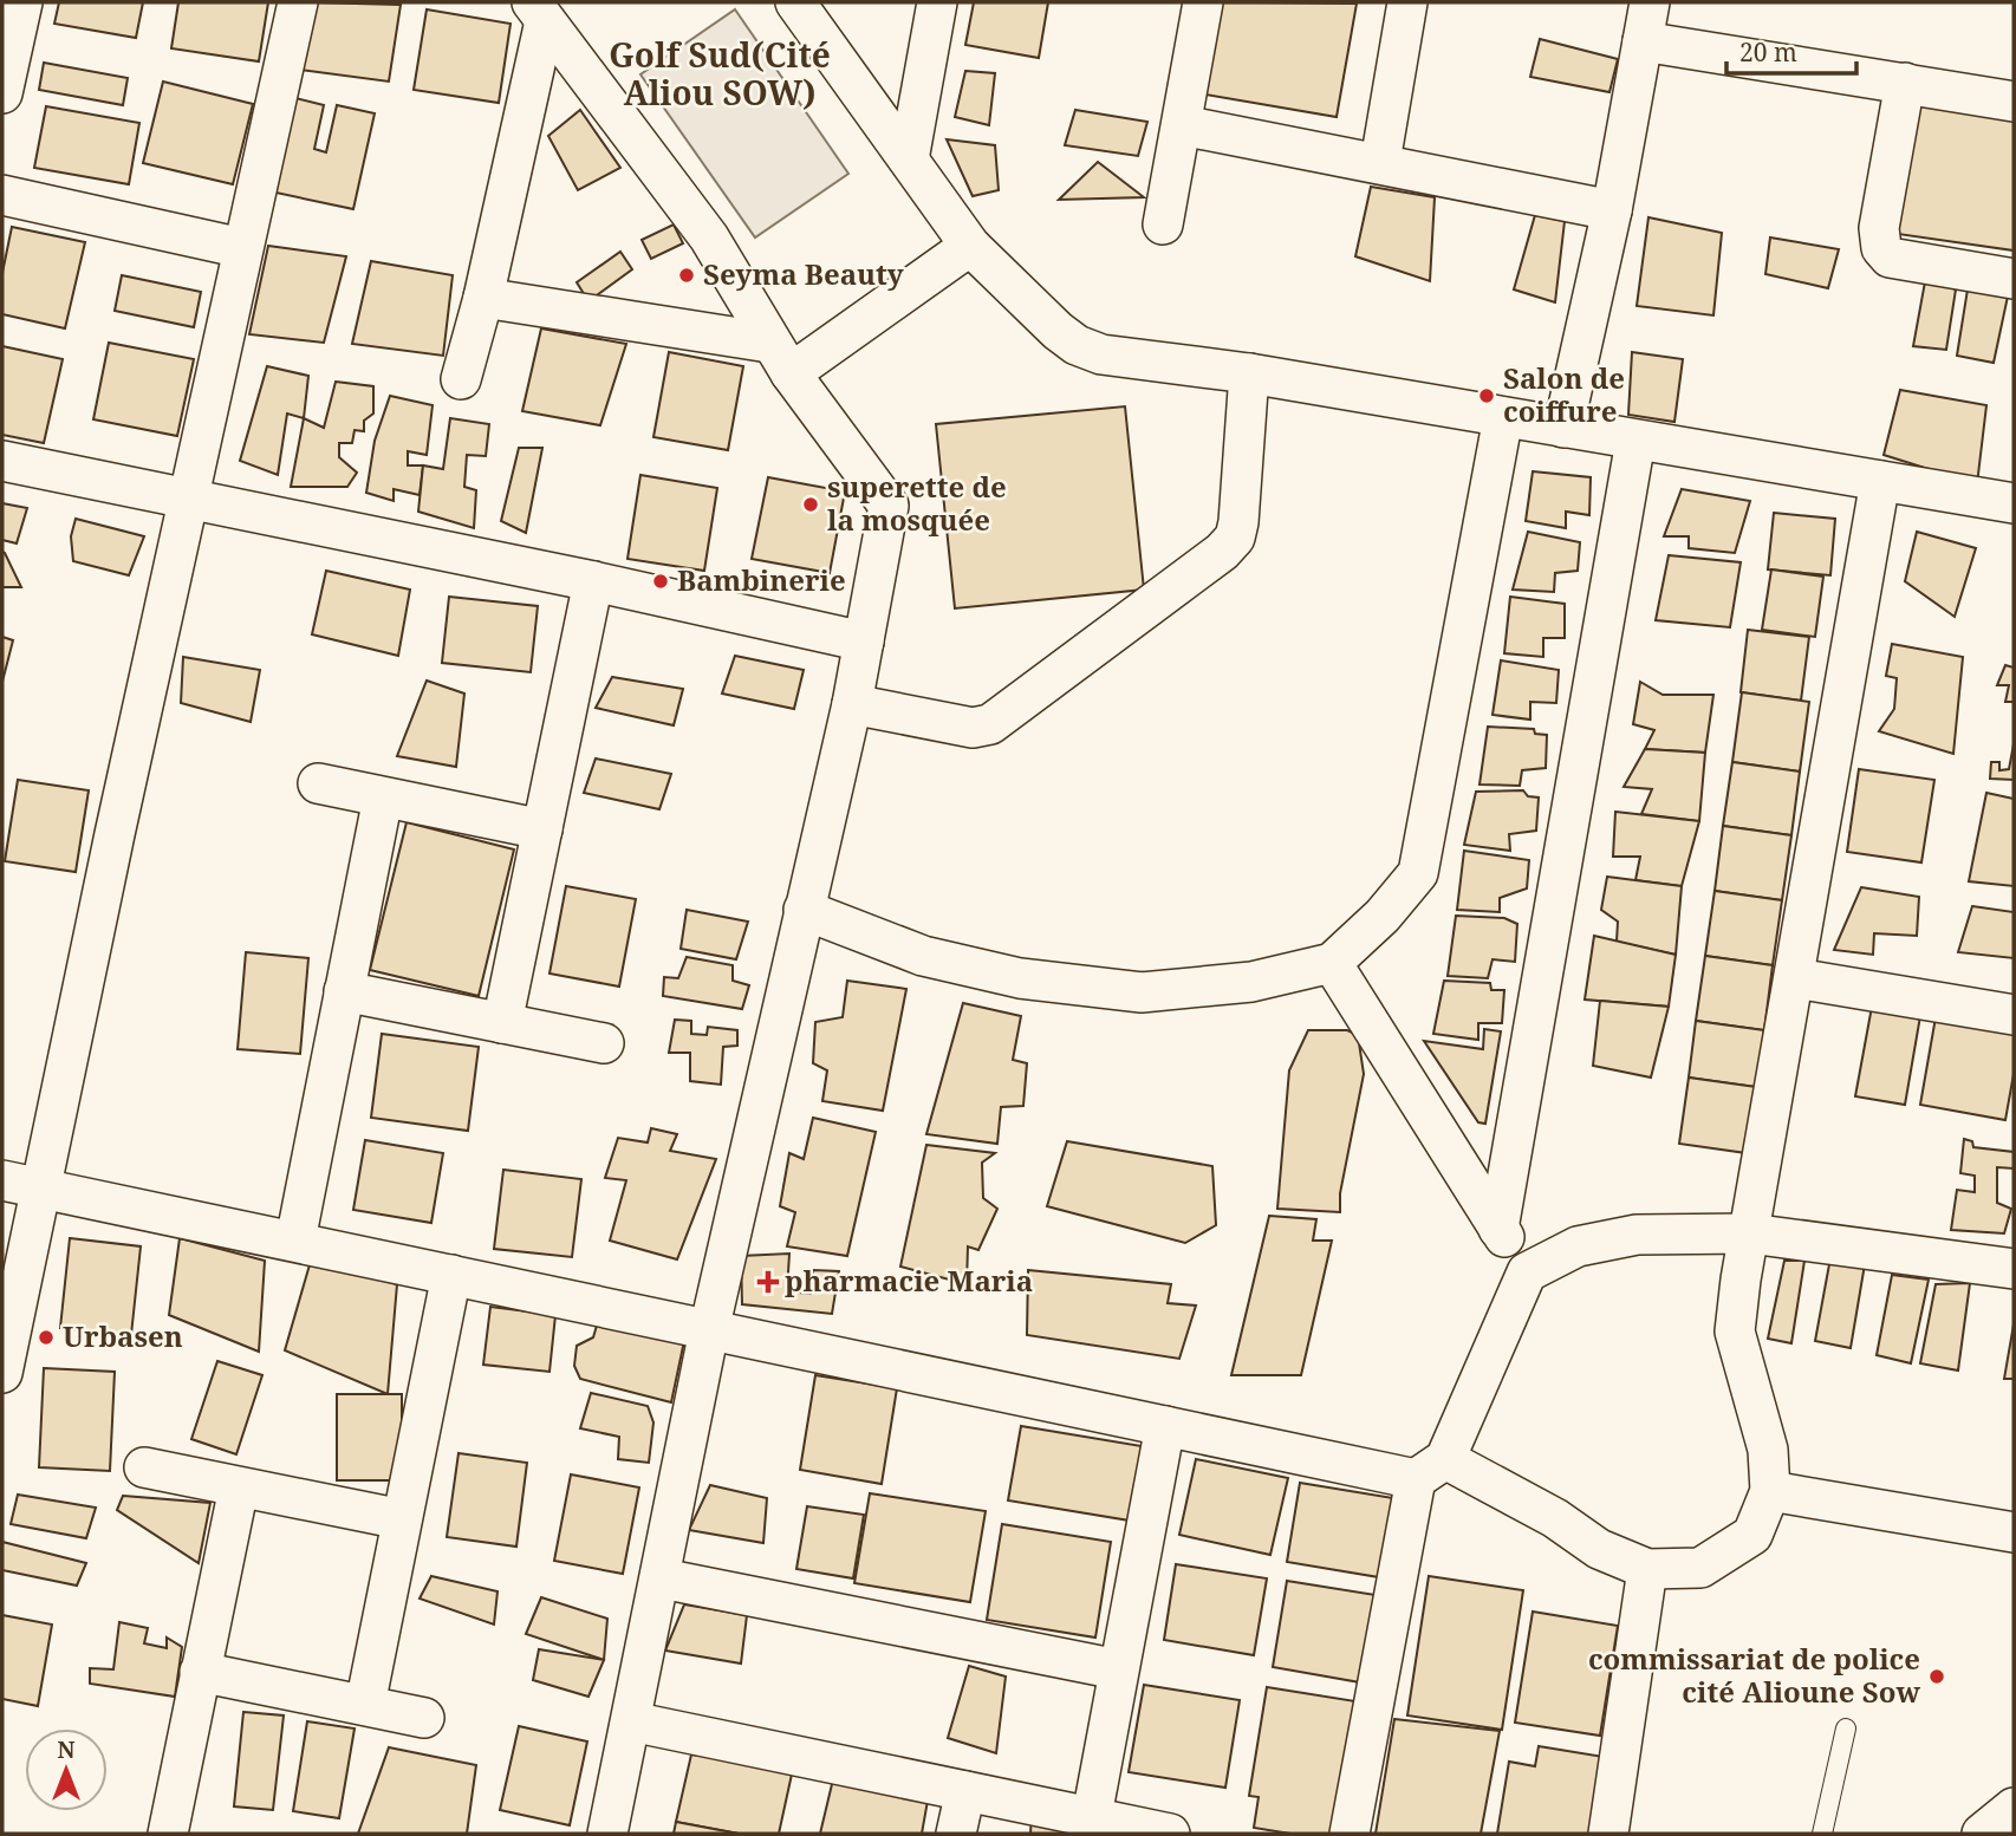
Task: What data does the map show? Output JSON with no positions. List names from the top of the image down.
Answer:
{
  "districts": ["Golf Sud(Cité Aliou SOW)"],
  "places": {
    "other": [
      "Seyma Beauty",
      "Salon de coiffure",
      "superette de la mosquée",
      "Bambinerie",
      "Urbasen",
      "commissariat de police cité Alioune Sow"
    ],
    "health": ["pharmacie Maria"]
  },
  "scale_bar": "20 m",
  "north": "top"
}
